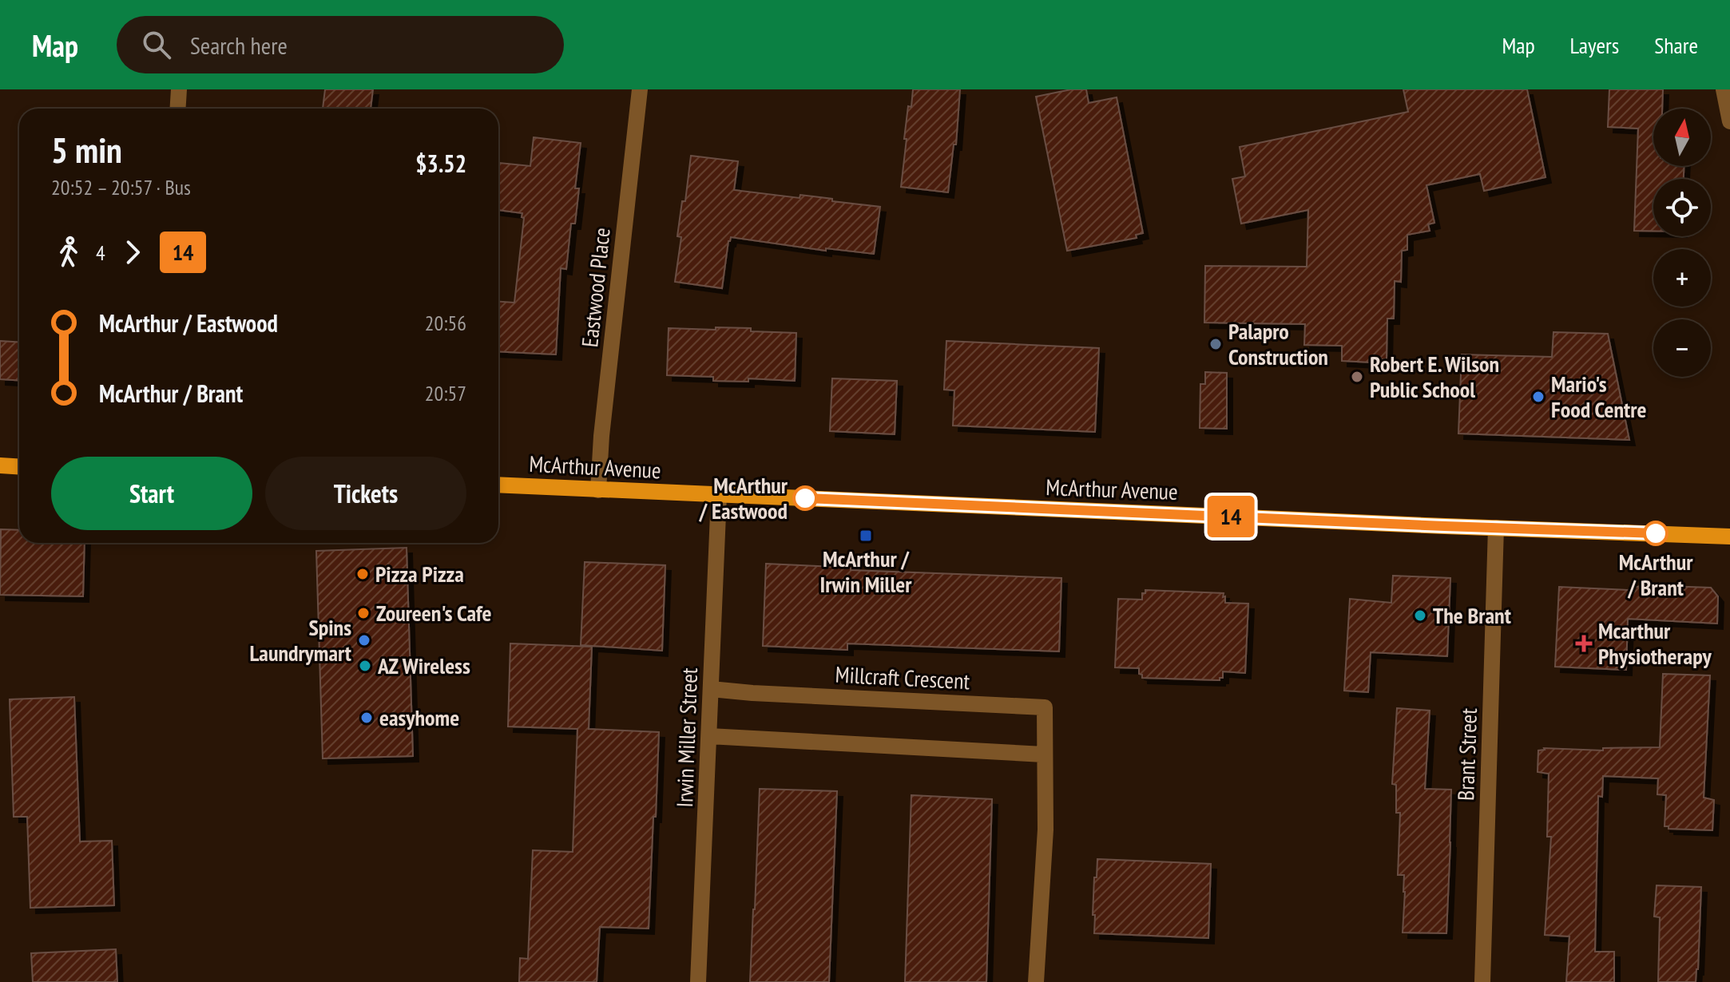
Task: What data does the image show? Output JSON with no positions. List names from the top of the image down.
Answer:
{
  "streets": {
    "main road": ["McArthur Avenue"],
    "street": [
      "Eastwood Place",
      "Millcraft Crescent",
      "Irwin Miller Street",
      "Brant Street"
    ]
  },
  "crossings": [
    ["Eastwood Place", "McArthur Avenue"],
    ["McArthur Avenue", "Irwin Miller Street"],
    ["McArthur Avenue", "Brant Street"],
    ["Millcraft Crescent", "Irwin Miller Street"]
  ],
  "places": {
    "other": [
      "Palapro Construction",
      "Robert E. Wilson Public School",
      "Mario's Food Centre",
      "McArthur / Eastwood",
      "McArthur / Brant",
      "Pizza Pizza",
      "Zoureen's Cafe",
      "The Brant",
      "Spins Laundrymart",
      "AZ Wireless",
      "easyhome"
    ],
    "transit": ["McArthur / Irwin Miller"],
    "health": ["Mcarthur Physiotherapy"]
  },
  "lines": ["bus line 14"],
  "north": "top",
  "page": {
    "header": "Map",
    "search": "Search here",
    "nav": ["Map", "Layers", "Share"],
    "on_map": "14",
    "map_buttons": ["+", "−"],
    "heading": ["5 min", "20:52 – 20:57 · Bus", "$3.52"],
    "legs": ["4", "14"],
    "list": [
      {
        "name": "McArthur / Eastwood",
        "value": "20:56"
      },
      {
        "name": "McArthur / Brant",
        "value": "20:57"
      }
    ],
    "buttons": ["Start", "Tickets"]
  }
}
